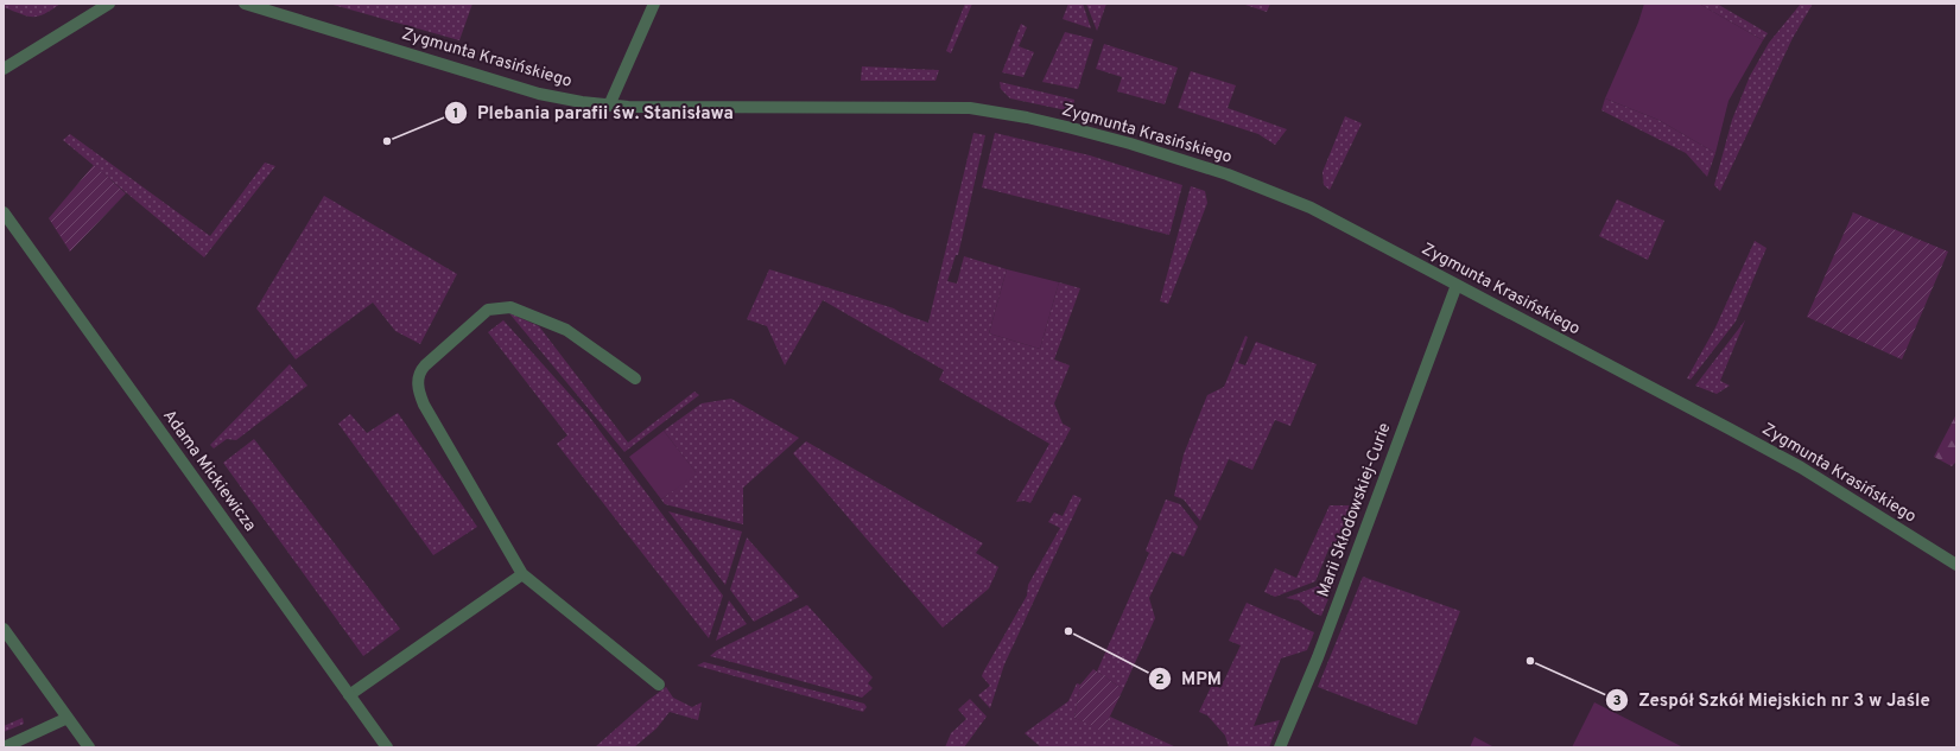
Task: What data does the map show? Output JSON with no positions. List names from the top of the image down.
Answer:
{
  "streets": {
    "street": ["Zygmunta Krasińskiego", "Adama Mickiewicza", "Marii Skłodowskiej-Curie"]
  },
  "crossings": [
    ["Zygmunta Krasińskiego", "Marii Skłodowskiej-Curie"]
  ],
  "places": ["Plebania parafii św. Stanisława", "MPM", "Zespół Szkół Miejskich nr 3 w Jaśle"]
}
